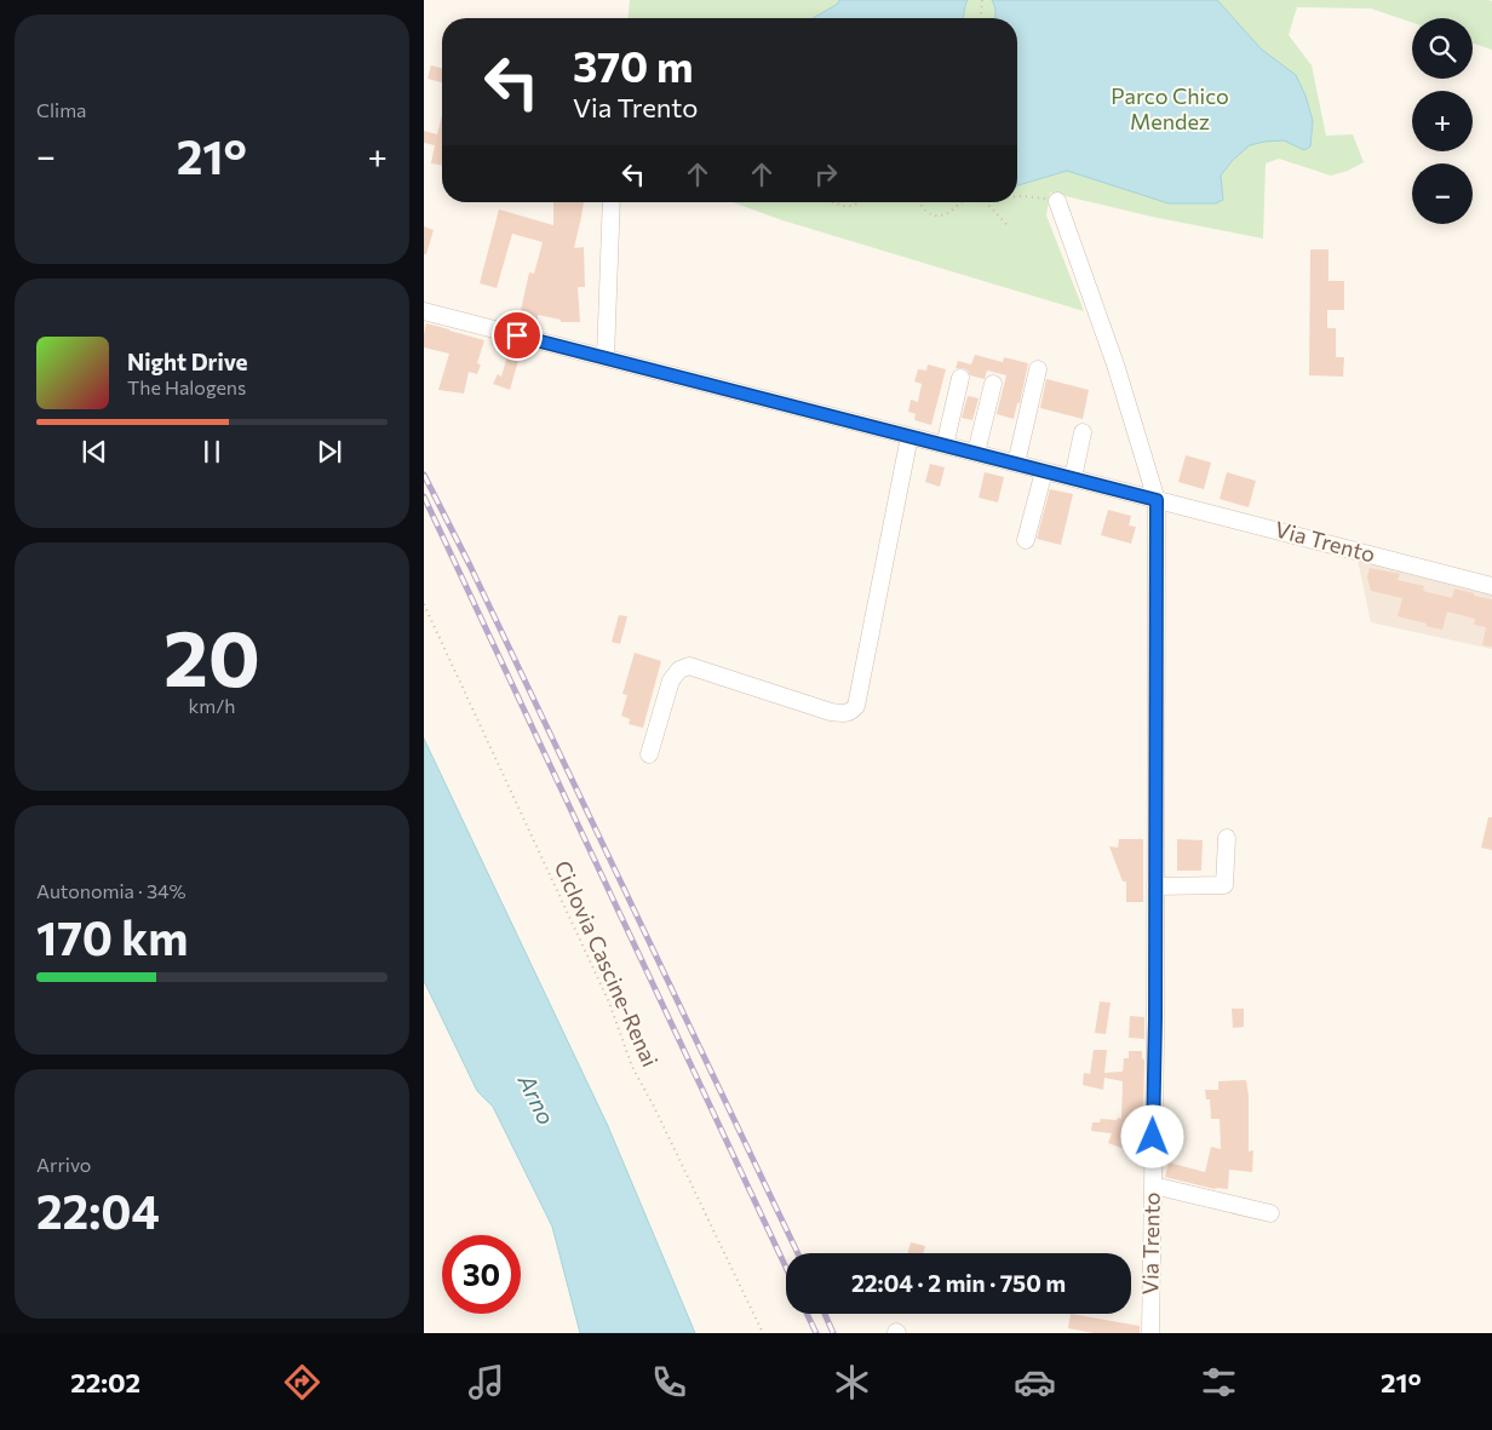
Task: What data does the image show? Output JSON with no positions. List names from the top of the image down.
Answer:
{
  "streets": {
    "street": ["Via Trento"],
    "path": ["Ciclovia Cascine-Renai"]
  },
  "water": ["Arno"],
  "parks": ["Parco Chico Mendez"],
  "page": {
    "tile": [
      "Clima",
      ["20", "km/h"],
      ["Autonomia · 34%", "170 km"],
      ["Arrivo", "22:04"]
    ],
    "map_buttons": ["+", "−"],
    "turn": ["370 m", "Via Trento"],
    "heat": ["−", "21°", "+"],
    "song": ["Night Drive", "The Halogens"],
    "limit": "30",
    "trip": "22:04 · 2 min · 750 m",
    "tabs": ["22:02", "21°"]
  }
}
